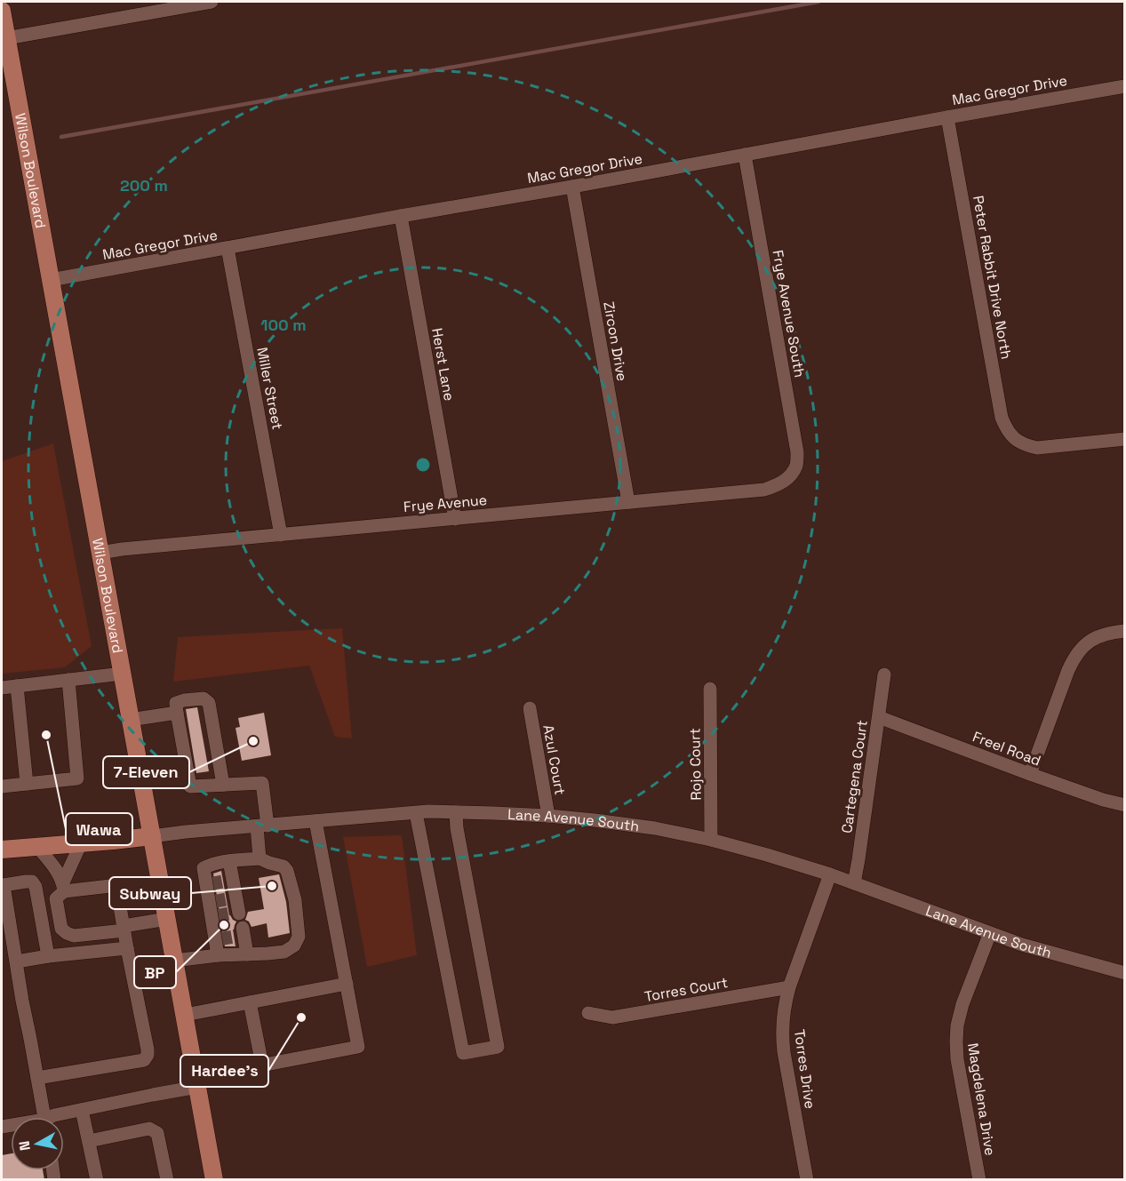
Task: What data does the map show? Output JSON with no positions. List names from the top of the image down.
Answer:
{
  "streets": {
    "main road": ["Wilson Boulevard", "Lane Avenue South"],
    "street": [
      "Mac Gregor Drive",
      "Peter Rabbit Drive North",
      "Frye Avenue South",
      "Zircon Drive",
      "Herst Lane",
      "Miller Street",
      "Frye Avenue",
      "Freel Road",
      "Azul Court",
      "Rojo Court",
      "Cartegena Court",
      "Torres Court",
      "Torres Drive",
      "Magdelena Drive"
    ]
  },
  "crossings": [
    ["Mac Gregor Drive", "Wilson Boulevard"],
    ["Mac Gregor Drive", "Peter Rabbit Drive North"],
    ["Mac Gregor Drive", "Frye Avenue South"],
    ["Mac Gregor Drive", "Zircon Drive"],
    ["Mac Gregor Drive", "Herst Lane"],
    ["Mac Gregor Drive", "Miller Street"],
    ["Wilson Boulevard", "Frye Avenue"],
    ["Wilson Boulevard", "Lane Avenue South"],
    ["Frye Avenue South", "Frye Avenue"],
    ["Zircon Drive", "Frye Avenue"],
    ["Herst Lane", "Frye Avenue"],
    ["Miller Street", "Frye Avenue"],
    ["Freel Road", "Cartegena Court"],
    ["Azul Court", "Lane Avenue South"],
    ["Rojo Court", "Lane Avenue South"],
    ["Cartegena Court", "Lane Avenue South"],
    ["Lane Avenue South", "Torres Drive"],
    ["Lane Avenue South", "Magdelena Drive"],
    ["Torres Court", "Torres Drive"]
  ],
  "places": [
    "Wawa",
    "7-Eleven",
    "Subway",
    "BP",
    "Hardee's"
  ],
  "north": "left",
  "rings": ["200 m", "100 m"]
}
